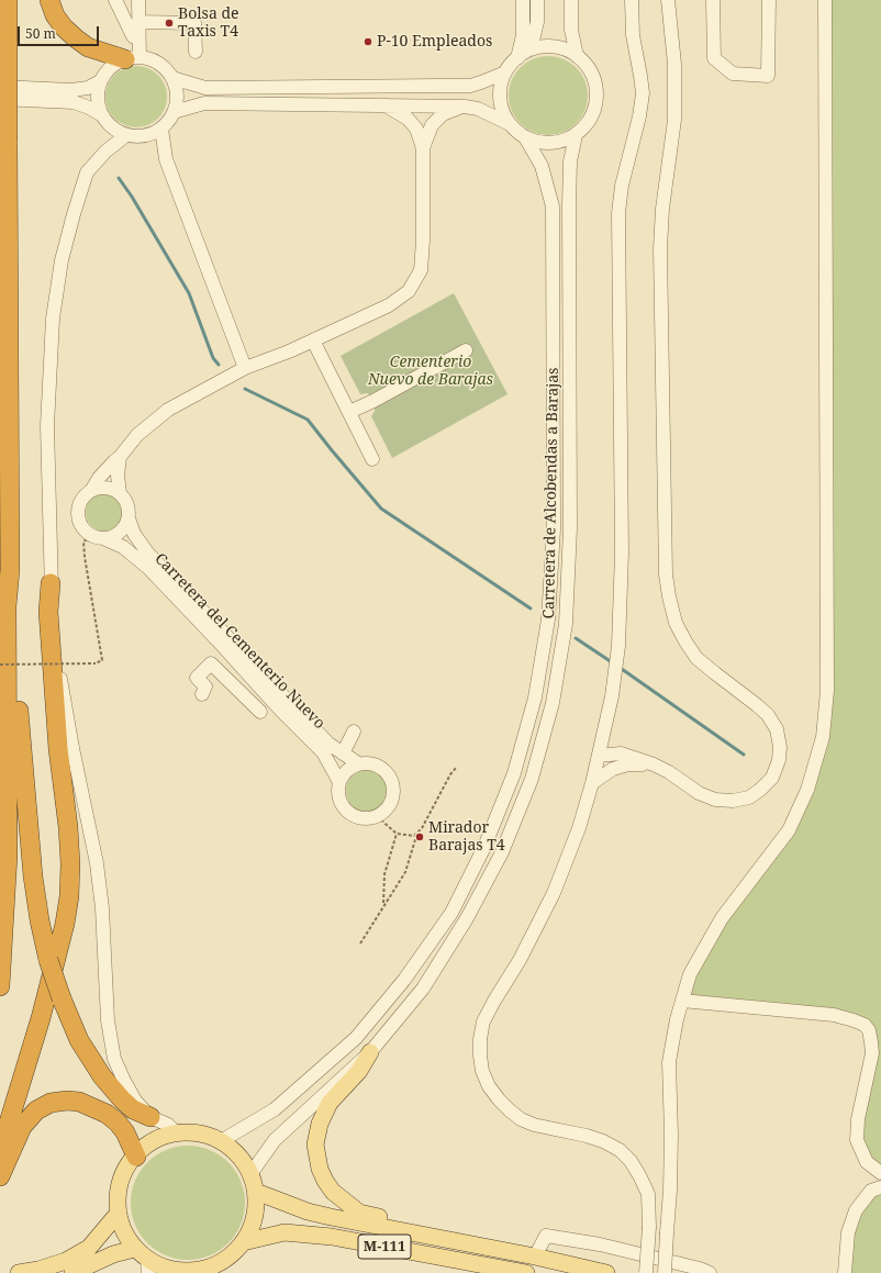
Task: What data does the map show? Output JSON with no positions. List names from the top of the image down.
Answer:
{
  "streets": {
    "main road": ["M-111"],
    "street": ["Carretera de Alcobendas a Barajas", "Carretera del Cementerio Nuevo"]
  },
  "crossings": [
    ["Carretera de Alcobendas a Barajas", "M-111"]
  ],
  "parks": ["Cementerio Nuevo de Barajas"],
  "places": ["Bolsa de Taxis T4", "P-10 Empleados", "Mirador Barajas T4"],
  "scale_bar": "50 m"
}
